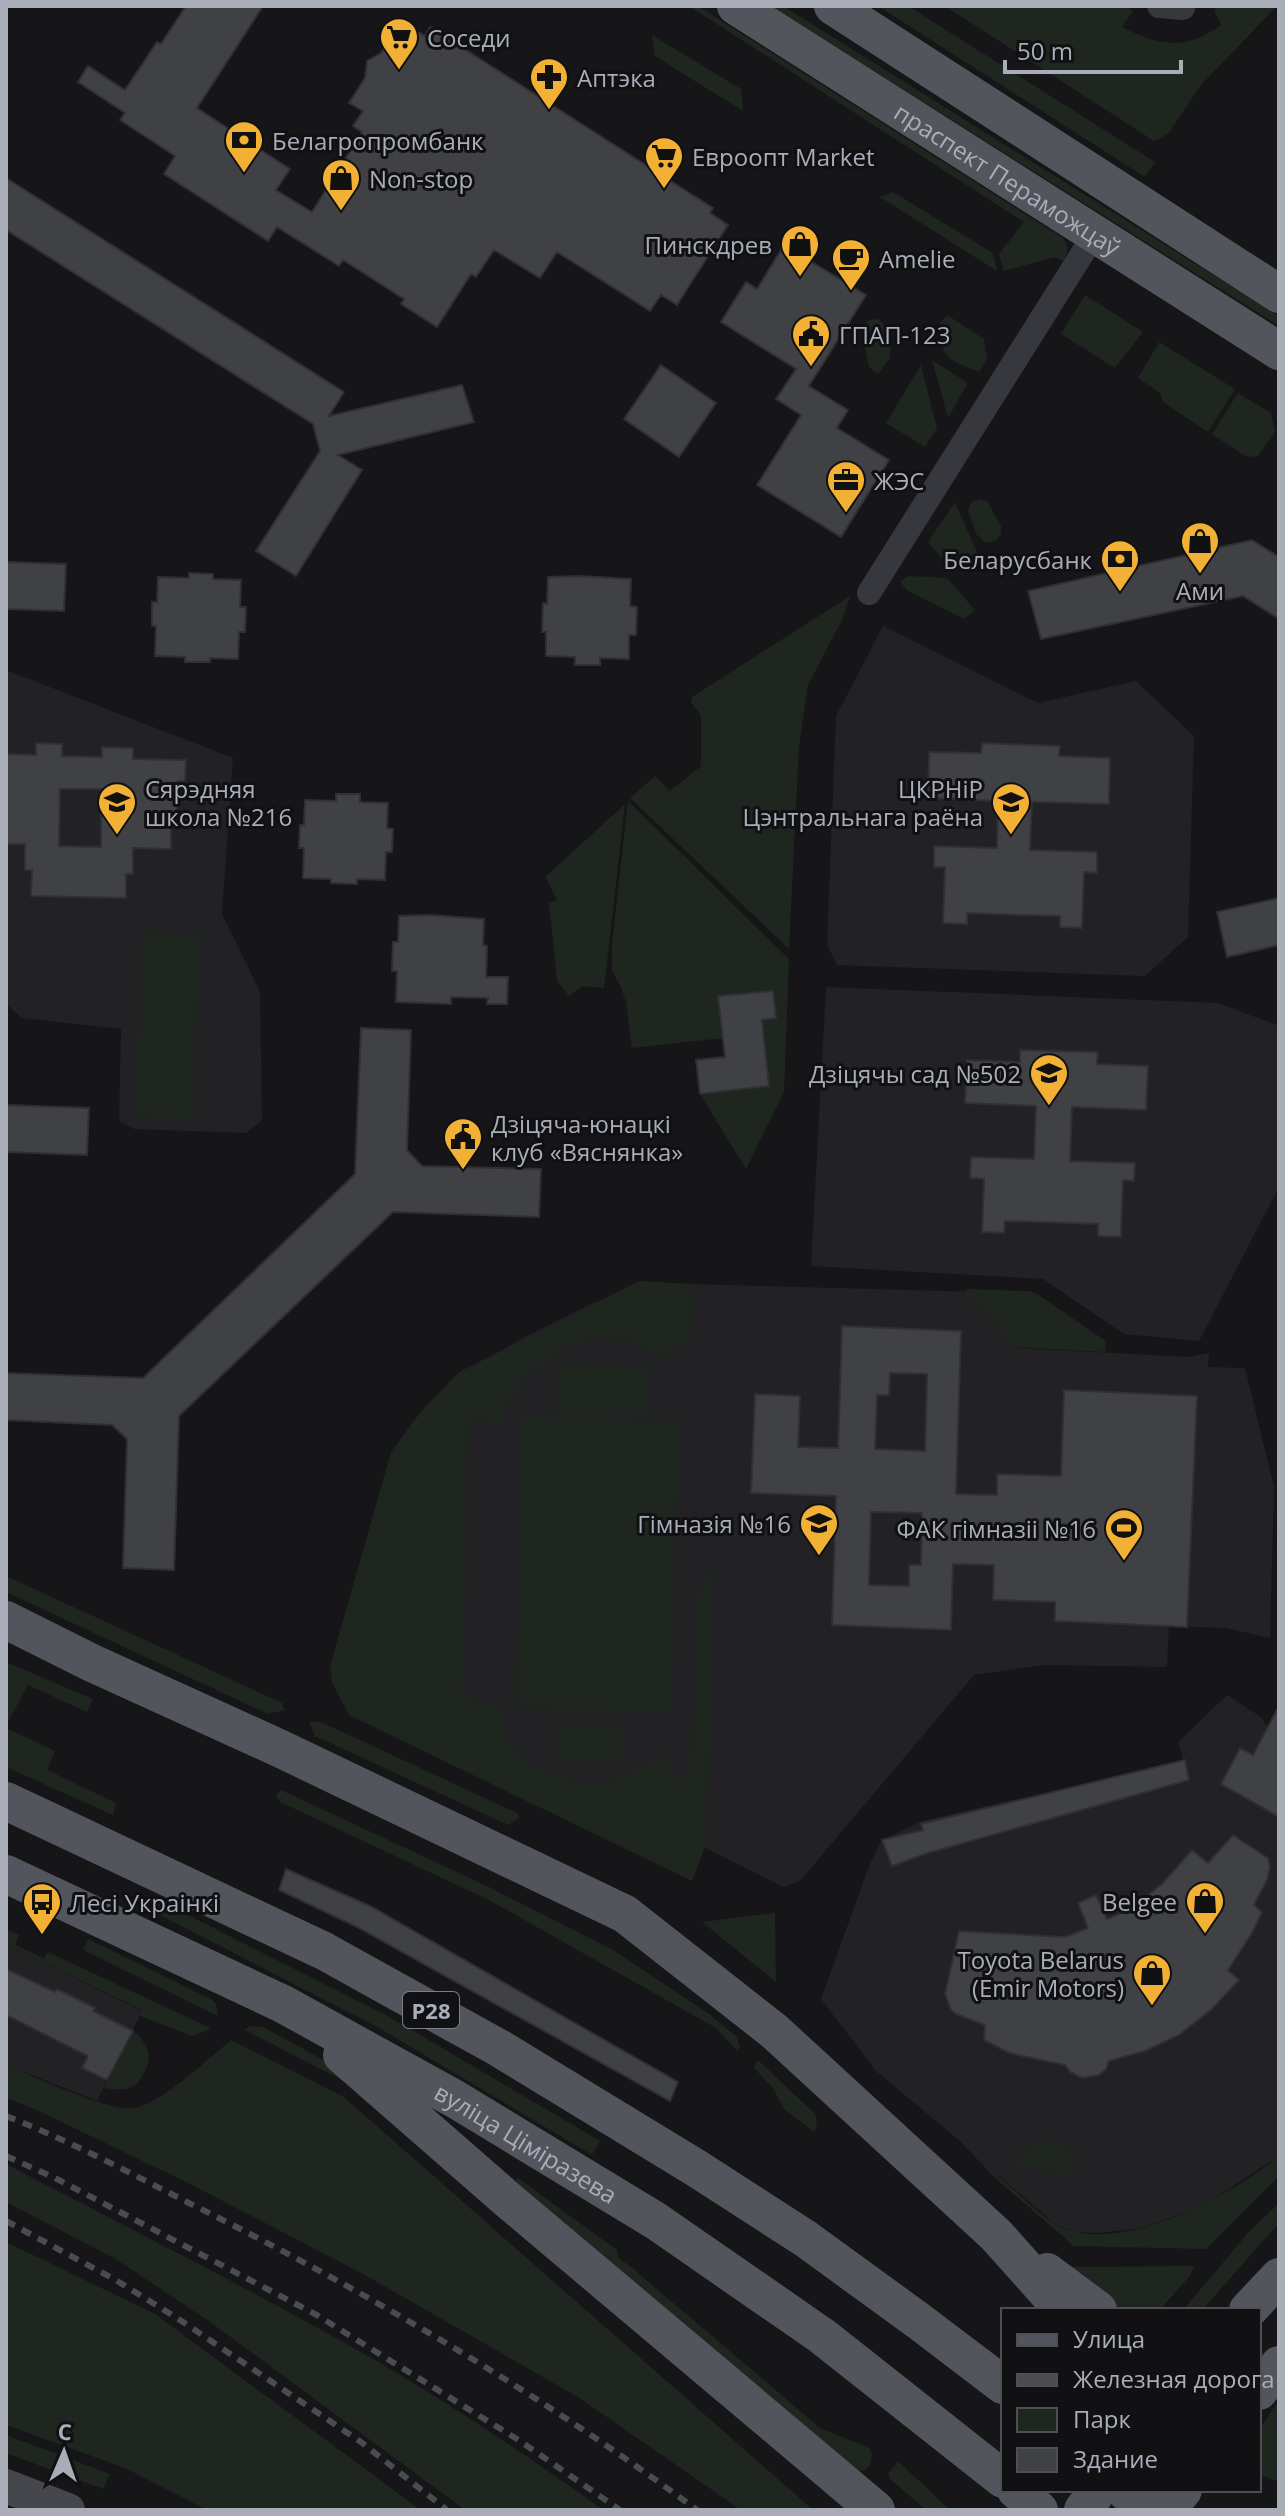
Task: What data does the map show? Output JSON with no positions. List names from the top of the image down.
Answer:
{
  "streets": {
    "main road": ["праспект Пераможцаў", "Р28", "вуліца Ціміразева"]
  },
  "places": {
    "supermarket": ["Соседи", "Евроопт Market"],
    "pharmacy": ["Аптэка"],
    "bank": ["Белагропромбанк", "Беларусбанк"],
    "shop": [
      "Non-stop",
      "Пинскдрев",
      "Ами",
      "Belgee",
      "Toyota Belarus (Emir Motors)"
    ],
    "cafe": ["Amelie"],
    "public building": ["ГПАП-123", "Дзіцяча-юнацкі клуб «Вяснянка»"],
    "office": ["ЖЭС"],
    "school or university": [
      "Сярэдняя школа №216",
      "ЦКРНіР Цэнтральнага раёна",
      "Дзіцячы сад №502",
      "Гімназія №16"
    ],
    "sports": ["ФАК гімназіі №16"],
    "bus stop": ["Лесі Украінкі"]
  },
  "legend": [
    "Улица",
    "Железная дорога",
    "Парк",
    "Здание"
  ],
  "scale_bar": "50 m",
  "north": "top"
}
